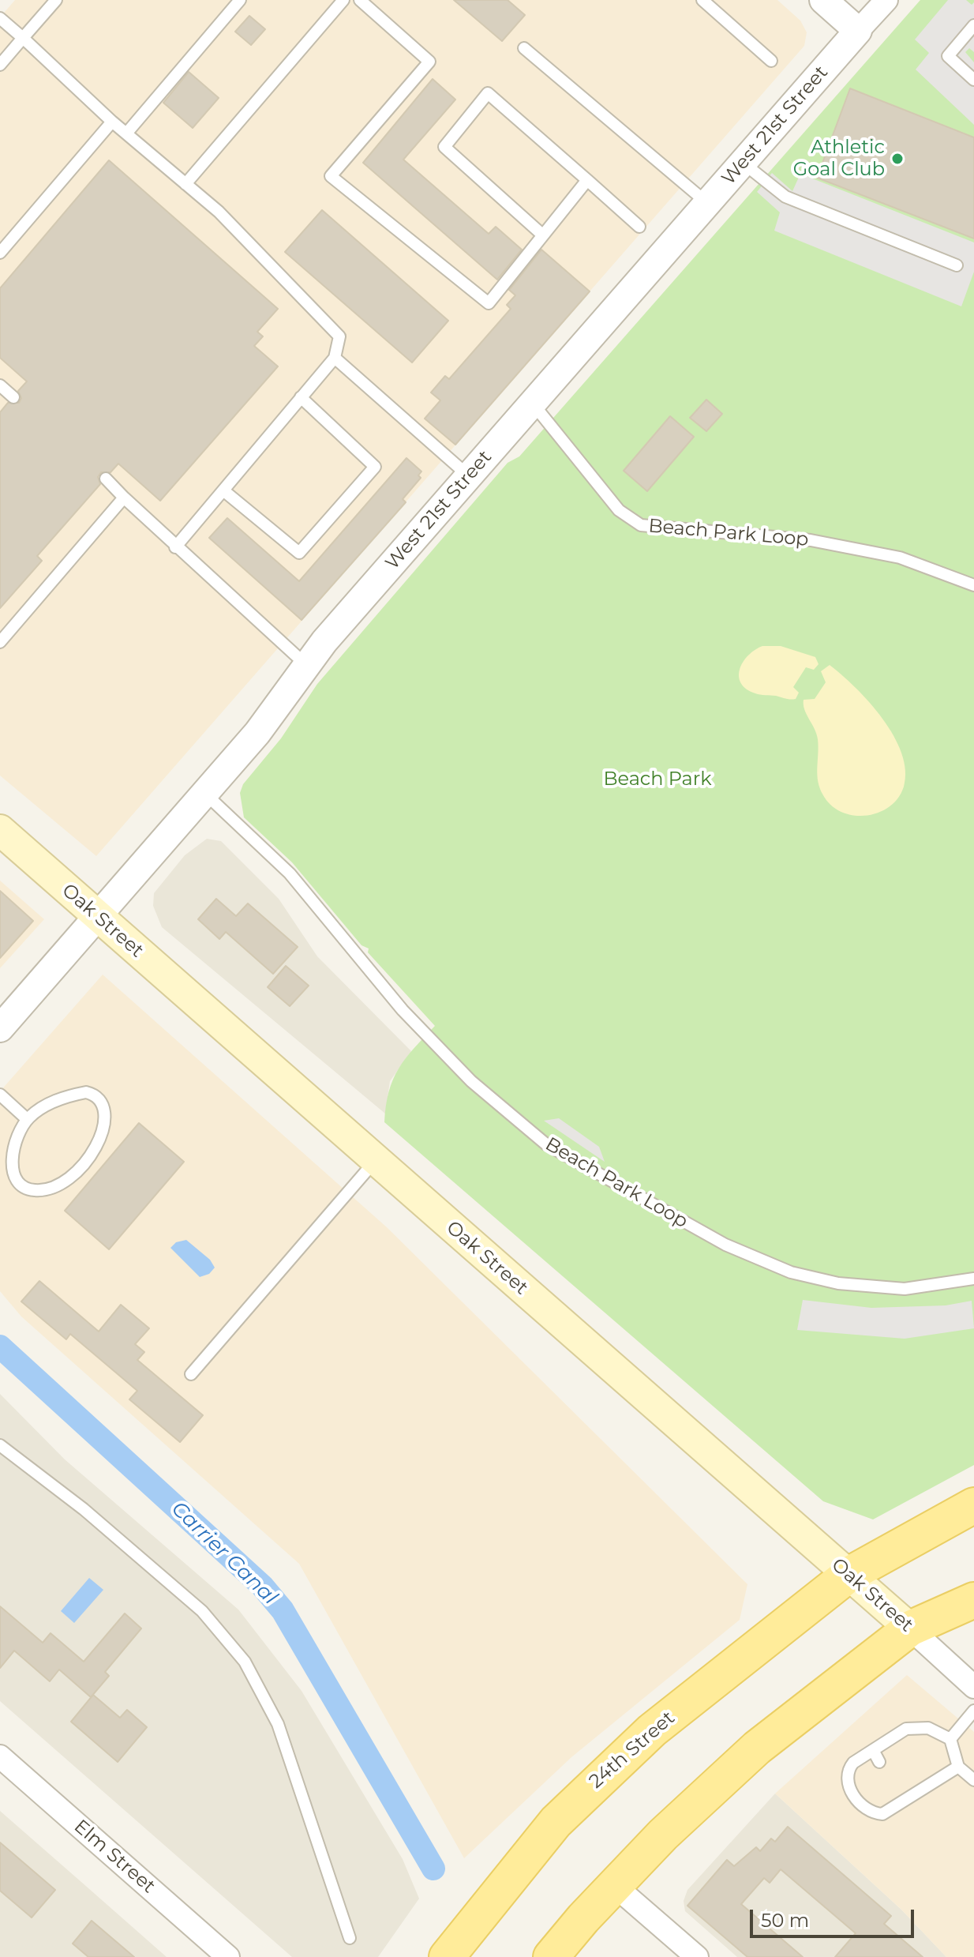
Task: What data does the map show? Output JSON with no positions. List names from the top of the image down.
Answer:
{
  "streets": {
    "main road": ["Oak Street", "24th Street"],
    "street": ["West 21st Street", "Elm Street"],
    "lane": ["Beach Park Loop"]
  },
  "crossings": [
    ["West 21st Street", "Beach Park Loop"],
    ["West 21st Street", "Oak Street"],
    ["Oak Street", "24th Street"]
  ],
  "water": ["Carrier Canal"],
  "parks": ["Beach Park"],
  "places": ["Athletic Goal Club"],
  "scale_bar": "50 m"
}
